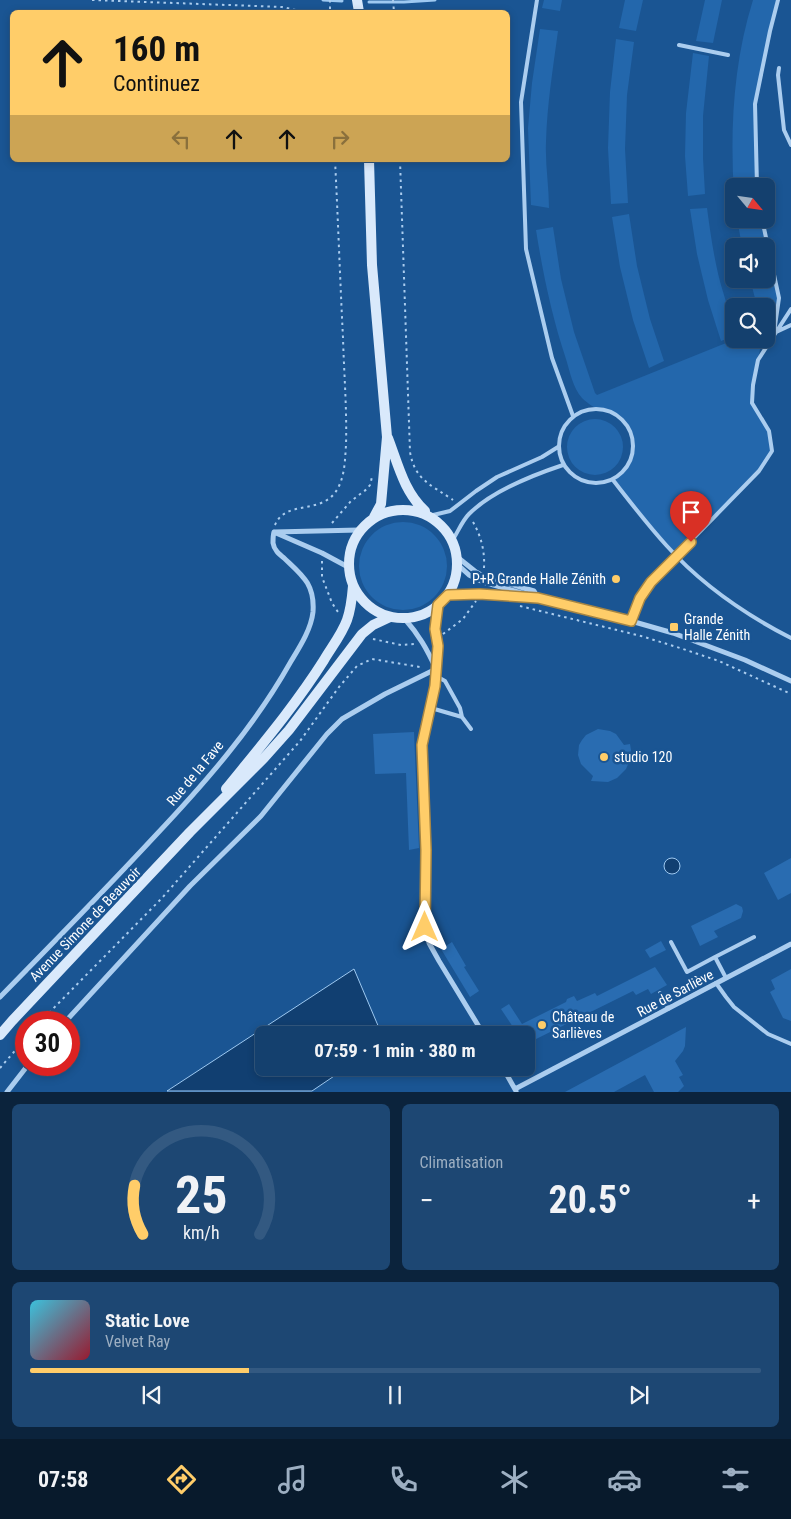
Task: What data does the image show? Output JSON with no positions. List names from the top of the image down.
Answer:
{
  "streets": {
    "main road": ["Avenue Simone de Beauvoir"],
    "street": ["Rue de la Fave", "Rue de Sarliève"]
  },
  "places": {
    "other": ["P+R Grande Halle Zénith", "studio 120", "Château de Sarlièves"],
    "transit": ["Grande Halle Zénith"]
  },
  "north": "bottom right",
  "page": {
    "turn": ["160 m", "Continuez"],
    "limit": "30",
    "trip": "07:59 · 1 min · 380 m",
    "tile": "Climatisation",
    "heat": ["−", "20.5°", "+"],
    "song": ["Static Love", "Velvet Ray"],
    "tabs": "07:58",
    "gauge": ["25", "km/h"]
  }
}
